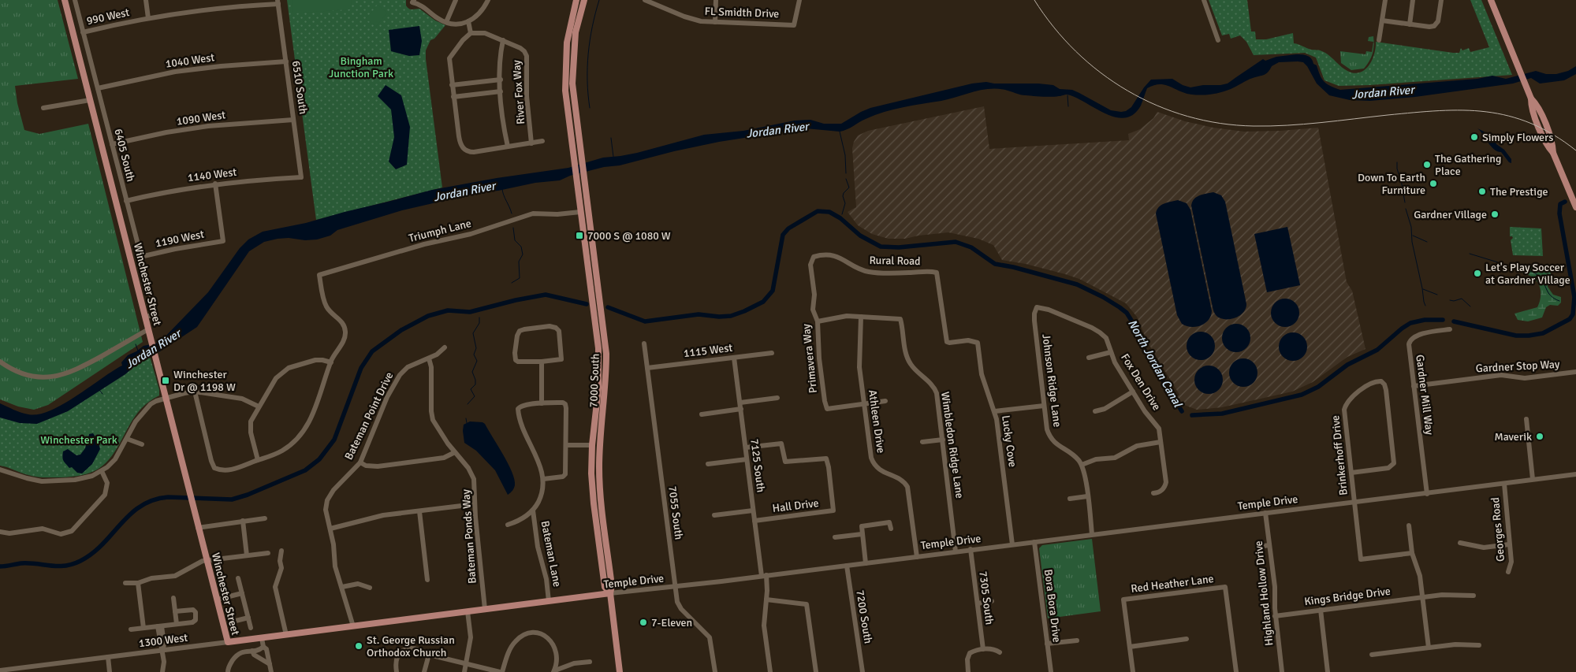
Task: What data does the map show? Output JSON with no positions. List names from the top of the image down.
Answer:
{
  "streets": {
    "main road": [
      "Winchester Street",
      "7000 South",
      "Temple Drive",
      "1300 West"
    ],
    "street": [
      "FL Smidth Drive",
      "990 West",
      "1040 West",
      "6510 South",
      "River Fox Way",
      "1090 West",
      "6405 South",
      "1140 West",
      "Triumph Lane",
      "1190 West",
      "Rural Road",
      "1115 West",
      "Primavera Way",
      "Gardner Stop Way",
      "Johnson Ridge Lane",
      "Fox Den Drive",
      "Gardner Mill Way",
      "Bateman Point Drive",
      "Athleen Drive",
      "Lucky Cove",
      "Wimbledon Ridge Lane",
      "Brinkerhoff Drive",
      "7125 South",
      "Hall Drive",
      "7055 South",
      "Georges Road",
      "Bateman Ponds Way",
      "Bateman Lane",
      "Red Heather Lane",
      "Highland Hollow Drive",
      "Kings Bridge Drive",
      "7305 South",
      "Bora Bora Drive",
      "7200 South"
    ]
  },
  "crossings": [
    ["990 West", "6510 South"],
    ["990 West", "6405 South"],
    ["1040 West", "6510 South"],
    ["1040 West", "6405 South"],
    ["6510 South", "1090 West"],
    ["6510 South", "1140 West"],
    ["1090 West", "6405 South"],
    ["6405 South", "1140 West"],
    ["6405 South", "1190 West"],
    ["6405 South", "Winchester Street"],
    ["1140 West", "1190 West"],
    ["Triumph Lane", "7000 South"],
    ["Rural Road", "Primavera Way"],
    ["Rural Road", "Lucky Cove"],
    ["Winchester Street", "1300 West"],
    ["1115 West", "7125 South"],
    ["1115 West", "7055 South"],
    ["Primavera Way", "Athleen Drive"],
    ["Primavera Way", "Wimbledon Ridge Lane"],
    ["Gardner Stop Way", "Gardner Mill Way"],
    ["7000 South", "Temple Drive"],
    ["Johnson Ridge Lane", "Fox Den Drive"],
    ["Gardner Mill Way", "Temple Drive"],
    ["Bateman Point Drive", "Temple Drive"],
    ["Bateman Point Drive", "Bateman Ponds Way"],
    ["Athleen Drive", "Wimbledon Ridge Lane"],
    ["Athleen Drive", "Temple Drive"],
    ["Lucky Cove", "Temple Drive"],
    ["Wimbledon Ridge Lane", "Temple Drive"],
    ["Brinkerhoff Drive", "Temple Drive"],
    ["7125 South", "Temple Drive"],
    ["7125 South", "Hall Drive"],
    ["Temple Drive", "7055 South"],
    ["Temple Drive", "Georges Road"],
    ["Temple Drive", "Bateman Ponds Way"],
    ["Temple Drive", "Bateman Lane"],
    ["Temple Drive", "Highland Hollow Drive"],
    ["Temple Drive", "7305 South"],
    ["Temple Drive", "Bora Bora Drive"],
    ["Temple Drive", "7200 South"],
    ["Temple Drive", "1300 West"],
    ["Highland Hollow Drive", "Kings Bridge Drive"]
  ],
  "water": ["Jordan River", "North Jordan Canal"],
  "parks": ["Bingham Junction Park", "Winchester Park"],
  "places": {
    "other": [
      "Simply Flowers",
      "The Gathering Place",
      "Down To Earth Furniture",
      "The Prestige",
      "Gardner Village",
      "Let's Play Soccer at Gardner Village",
      "Maverik",
      "7-Eleven",
      "St. George Russian Orthodox Church"
    ],
    "transit": ["7000 S @ 1080 W", "Winchester Dr @ 1198 W"]
  }
}
